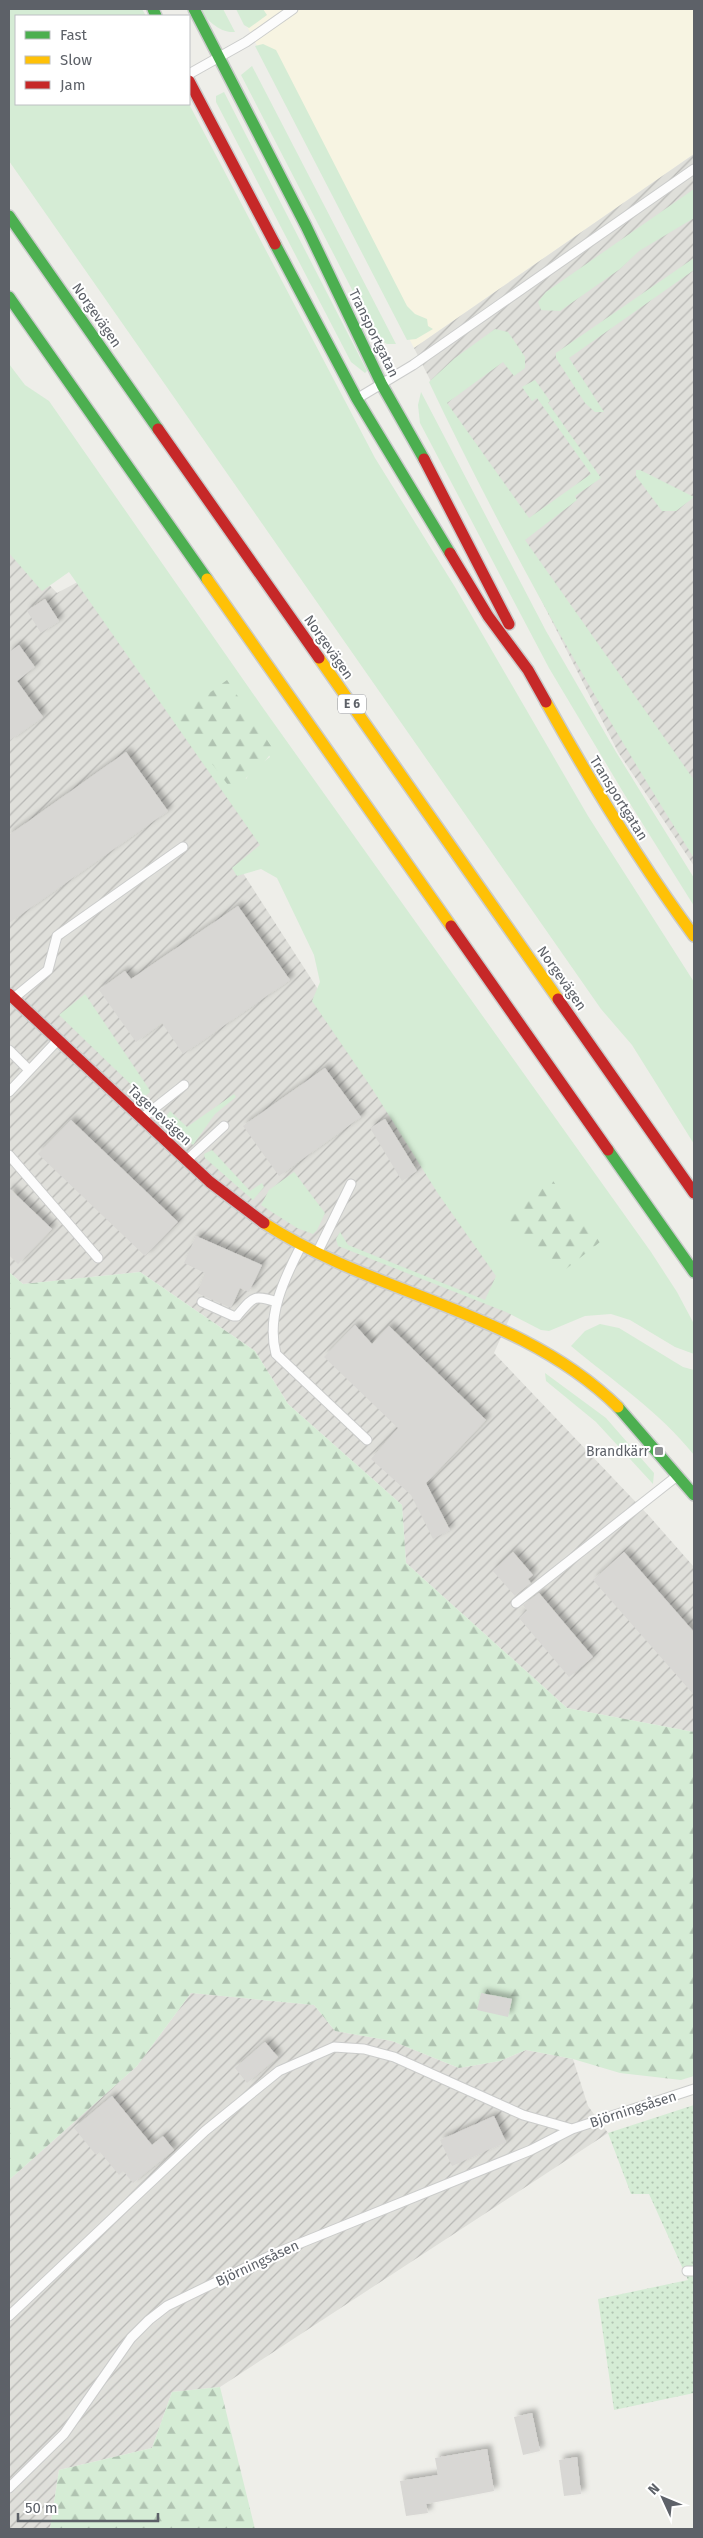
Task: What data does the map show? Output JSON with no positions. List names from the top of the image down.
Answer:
{
  "streets": {
    "main road": [
      "Norgevägen",
      "Transportgatan",
      "E 6",
      "Tagenevägen"
    ],
    "lane": ["Björningsåsen"]
  },
  "places": {
    "transit": ["Brandkärr"]
  },
  "legend": ["Fast", "Slow", "Jam"],
  "scale_bar": "50 m",
  "north": "top left"
}
